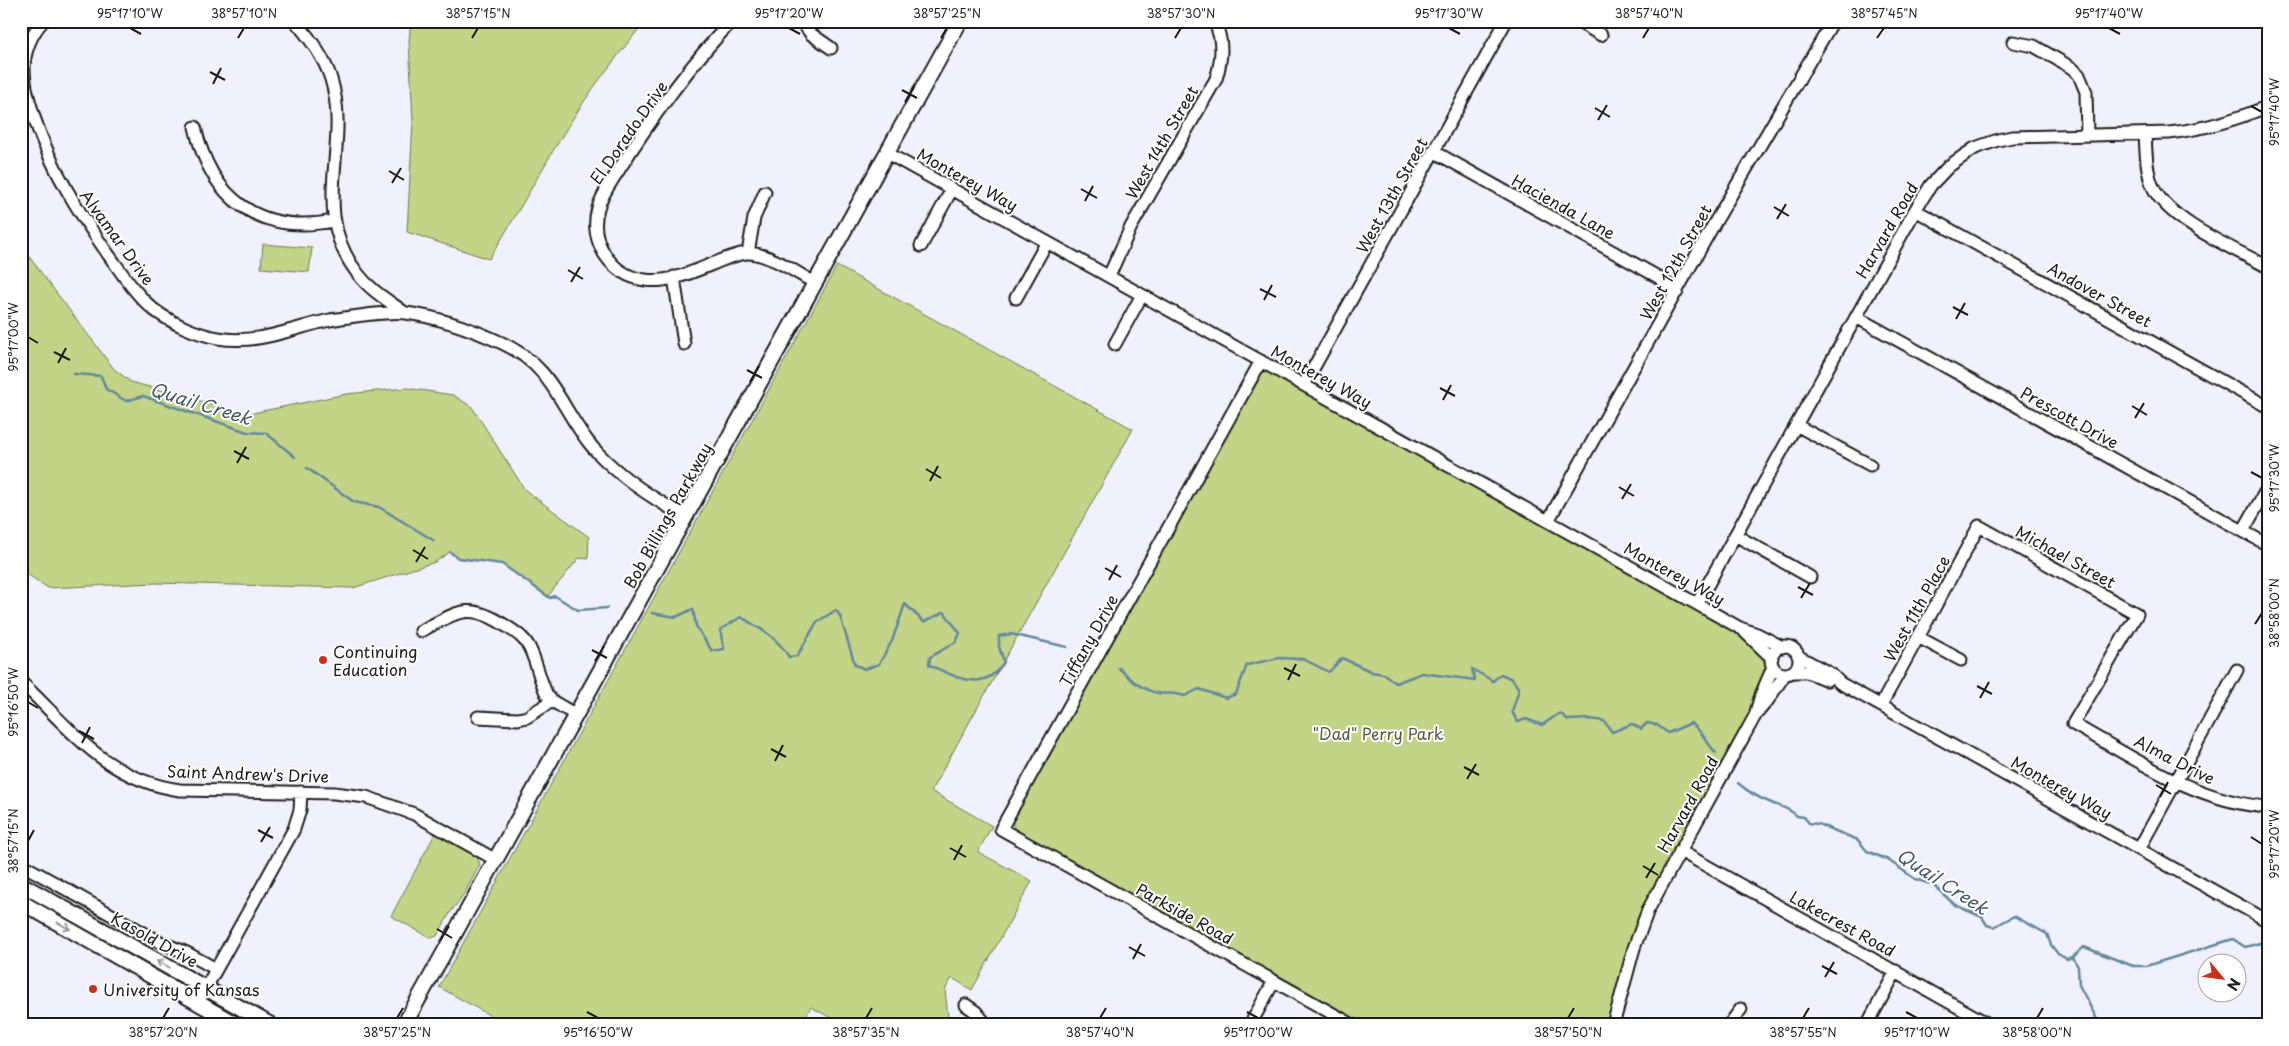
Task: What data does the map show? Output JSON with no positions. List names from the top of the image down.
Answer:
{
  "streets": {
    "main road": ["Bob Billings Parkway", "Kasold Drive"],
    "street": [
      "El Dorado Drive",
      "West 14th Street",
      "Monterey Way",
      "West 13th Street",
      "Hacienda Lane",
      "Harvard Road",
      "Alvamar Drive",
      "West 12th Street",
      "Andover Street",
      "Prescott Drive",
      "Michael Street",
      "West 11th Place",
      "Tiffany Drive",
      "Alma Drive",
      "Saint Andrew's Drive",
      "Parkside Road",
      "Lakecrest Road"
    ]
  },
  "crossings": [
    ["West 14th Street", "Monterey Way"],
    ["Monterey Way", "West 13th Street"],
    ["Monterey Way", "Harvard Road"],
    ["Monterey Way", "West 12th Street"],
    ["Monterey Way", "Bob Billings Parkway"],
    ["Monterey Way", "West 11th Place"],
    ["Monterey Way", "Tiffany Drive"],
    ["West 13th Street", "Hacienda Lane"],
    ["Hacienda Lane", "West 12th Street"],
    ["Harvard Road", "Andover Street"],
    ["Harvard Road", "Prescott Drive"],
    ["Harvard Road", "Lakecrest Road"],
    ["Alvamar Drive", "Bob Billings Parkway"],
    ["Bob Billings Parkway", "Saint Andrew's Drive"],
    ["Michael Street", "West 11th Place"],
    ["Michael Street", "Alma Drive"],
    ["Tiffany Drive", "Parkside Road"]
  ],
  "water": ["Quail Creek"],
  "parks": ["\"Dad\" Perry Park"],
  "places": ["Continuing Education", "University of Kansas"],
  "north": "bottom right",
  "coordinates": [
    "95°17'10\"W",
    "38°57'10\"N",
    "38°57'15\"N",
    "95°17'20\"W",
    "38°57'25\"N",
    "38°57'30\"N",
    "95°17'30\"W",
    "38°57'40\"N",
    "38°57'45\"N",
    "95°17'40\"W",
    "95°17'00\"W",
    "38°58'00\"N",
    "95°16'50\"W",
    "38°57'20\"N",
    "38°57'35\"N",
    "38°57'50\"N",
    "38°57'55\"N"
  ]
}
